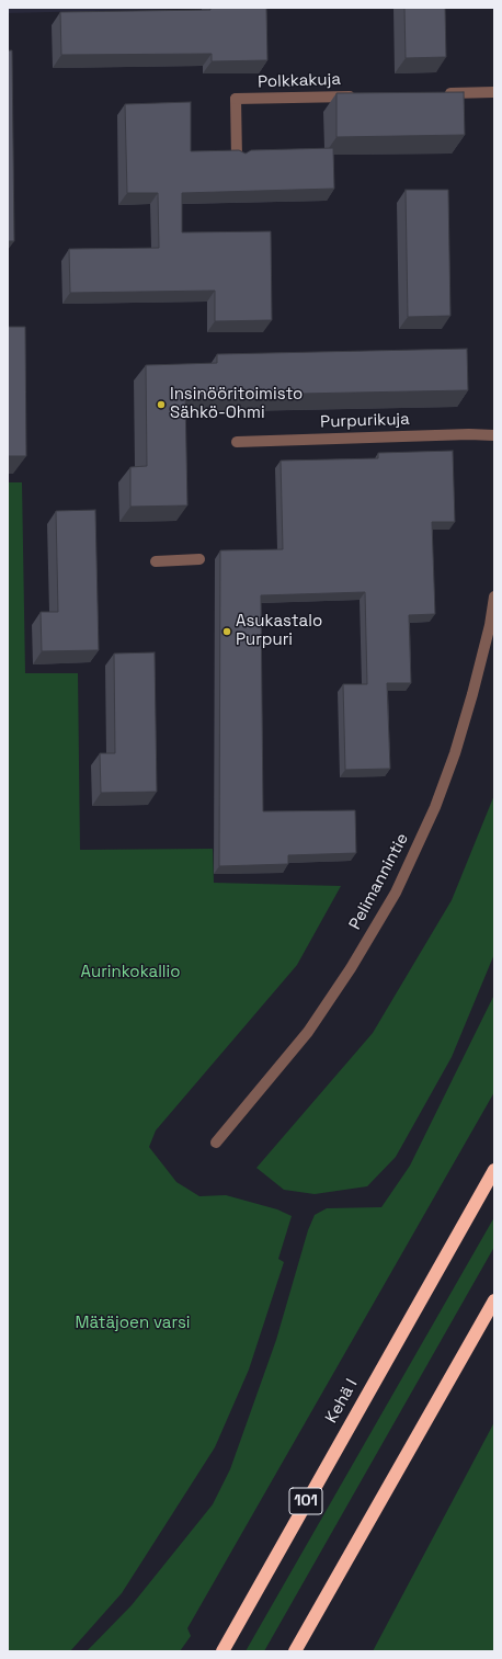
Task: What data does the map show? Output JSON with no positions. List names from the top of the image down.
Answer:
{
  "streets": {
    "highway": ["Kehä I", "101"],
    "street": ["Polkkakuja", "Purpurikuja", "Pelimannintie"]
  },
  "parks": ["Aurinkokallio", "Mätäjoen varsi"],
  "places": ["Insinööritoimisto Sähkö-Ohmi", "Asukastalo Purpuri"]
}
